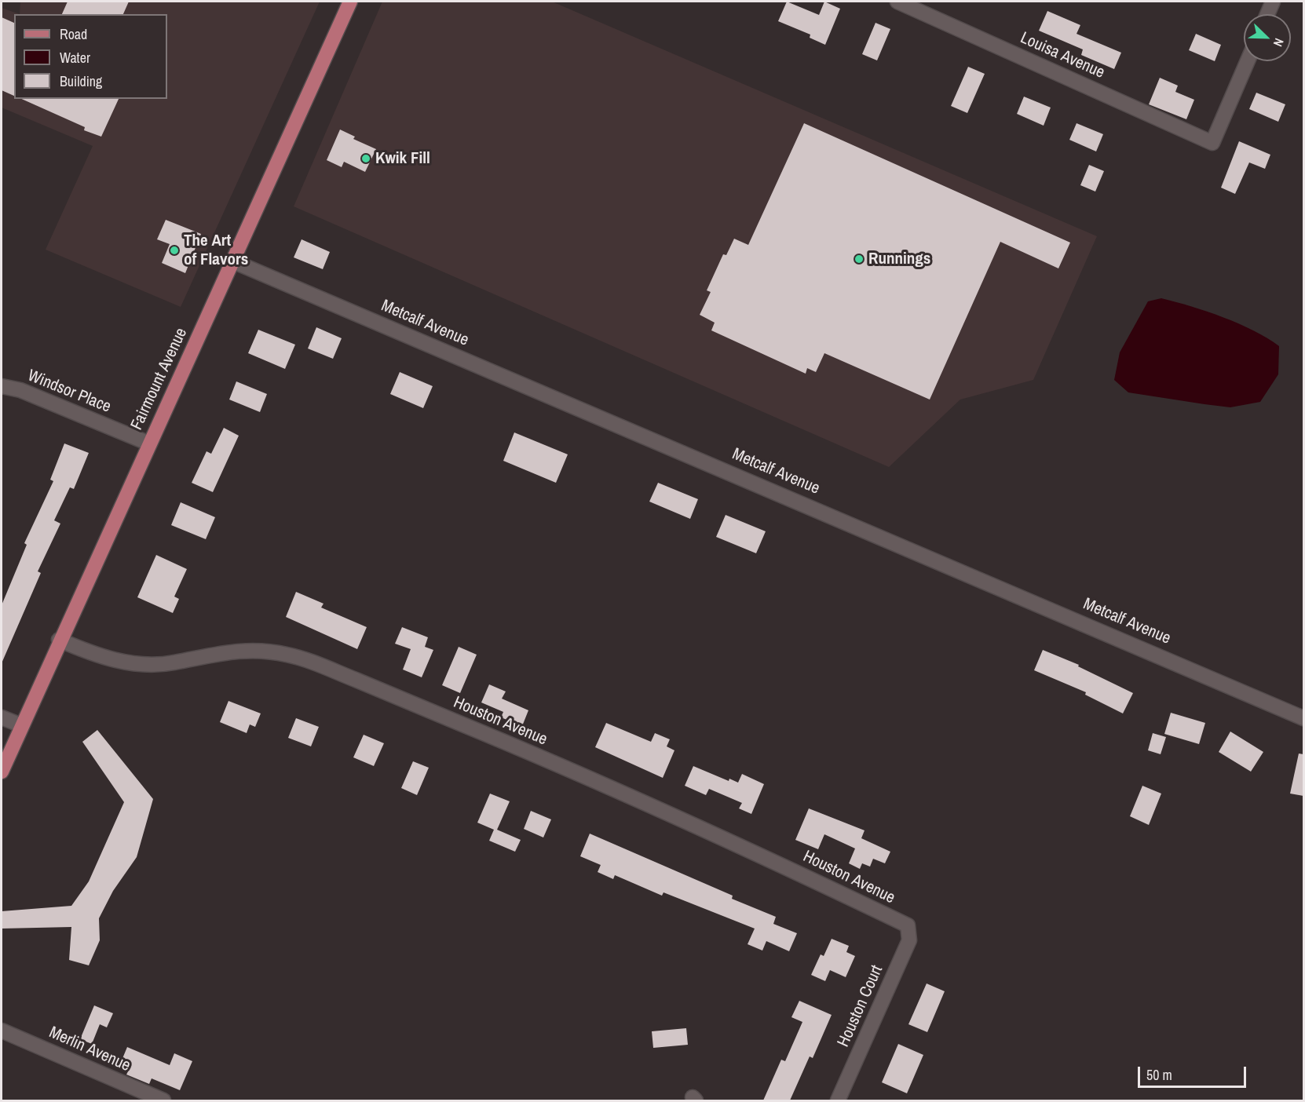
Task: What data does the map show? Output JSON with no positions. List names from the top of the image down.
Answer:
{
  "streets": {
    "main road": ["Fairmount Avenue"],
    "street": [
      "Louisa Avenue",
      "Metcalf Avenue",
      "Windsor Place",
      "Houston Avenue",
      "Houston Court",
      "Merlin Avenue"
    ]
  },
  "crossings": [
    ["Metcalf Avenue", "Fairmount Avenue"],
    ["Fairmount Avenue", "Windsor Place"],
    ["Fairmount Avenue", "Houston Avenue"],
    ["Houston Avenue", "Houston Court"]
  ],
  "places": ["Kwik Fill", "The Art of Flavors", "Runnings"],
  "legend": ["Road", "Water", "Building"],
  "scale_bar": "50 m",
  "north": "bottom right"
}
